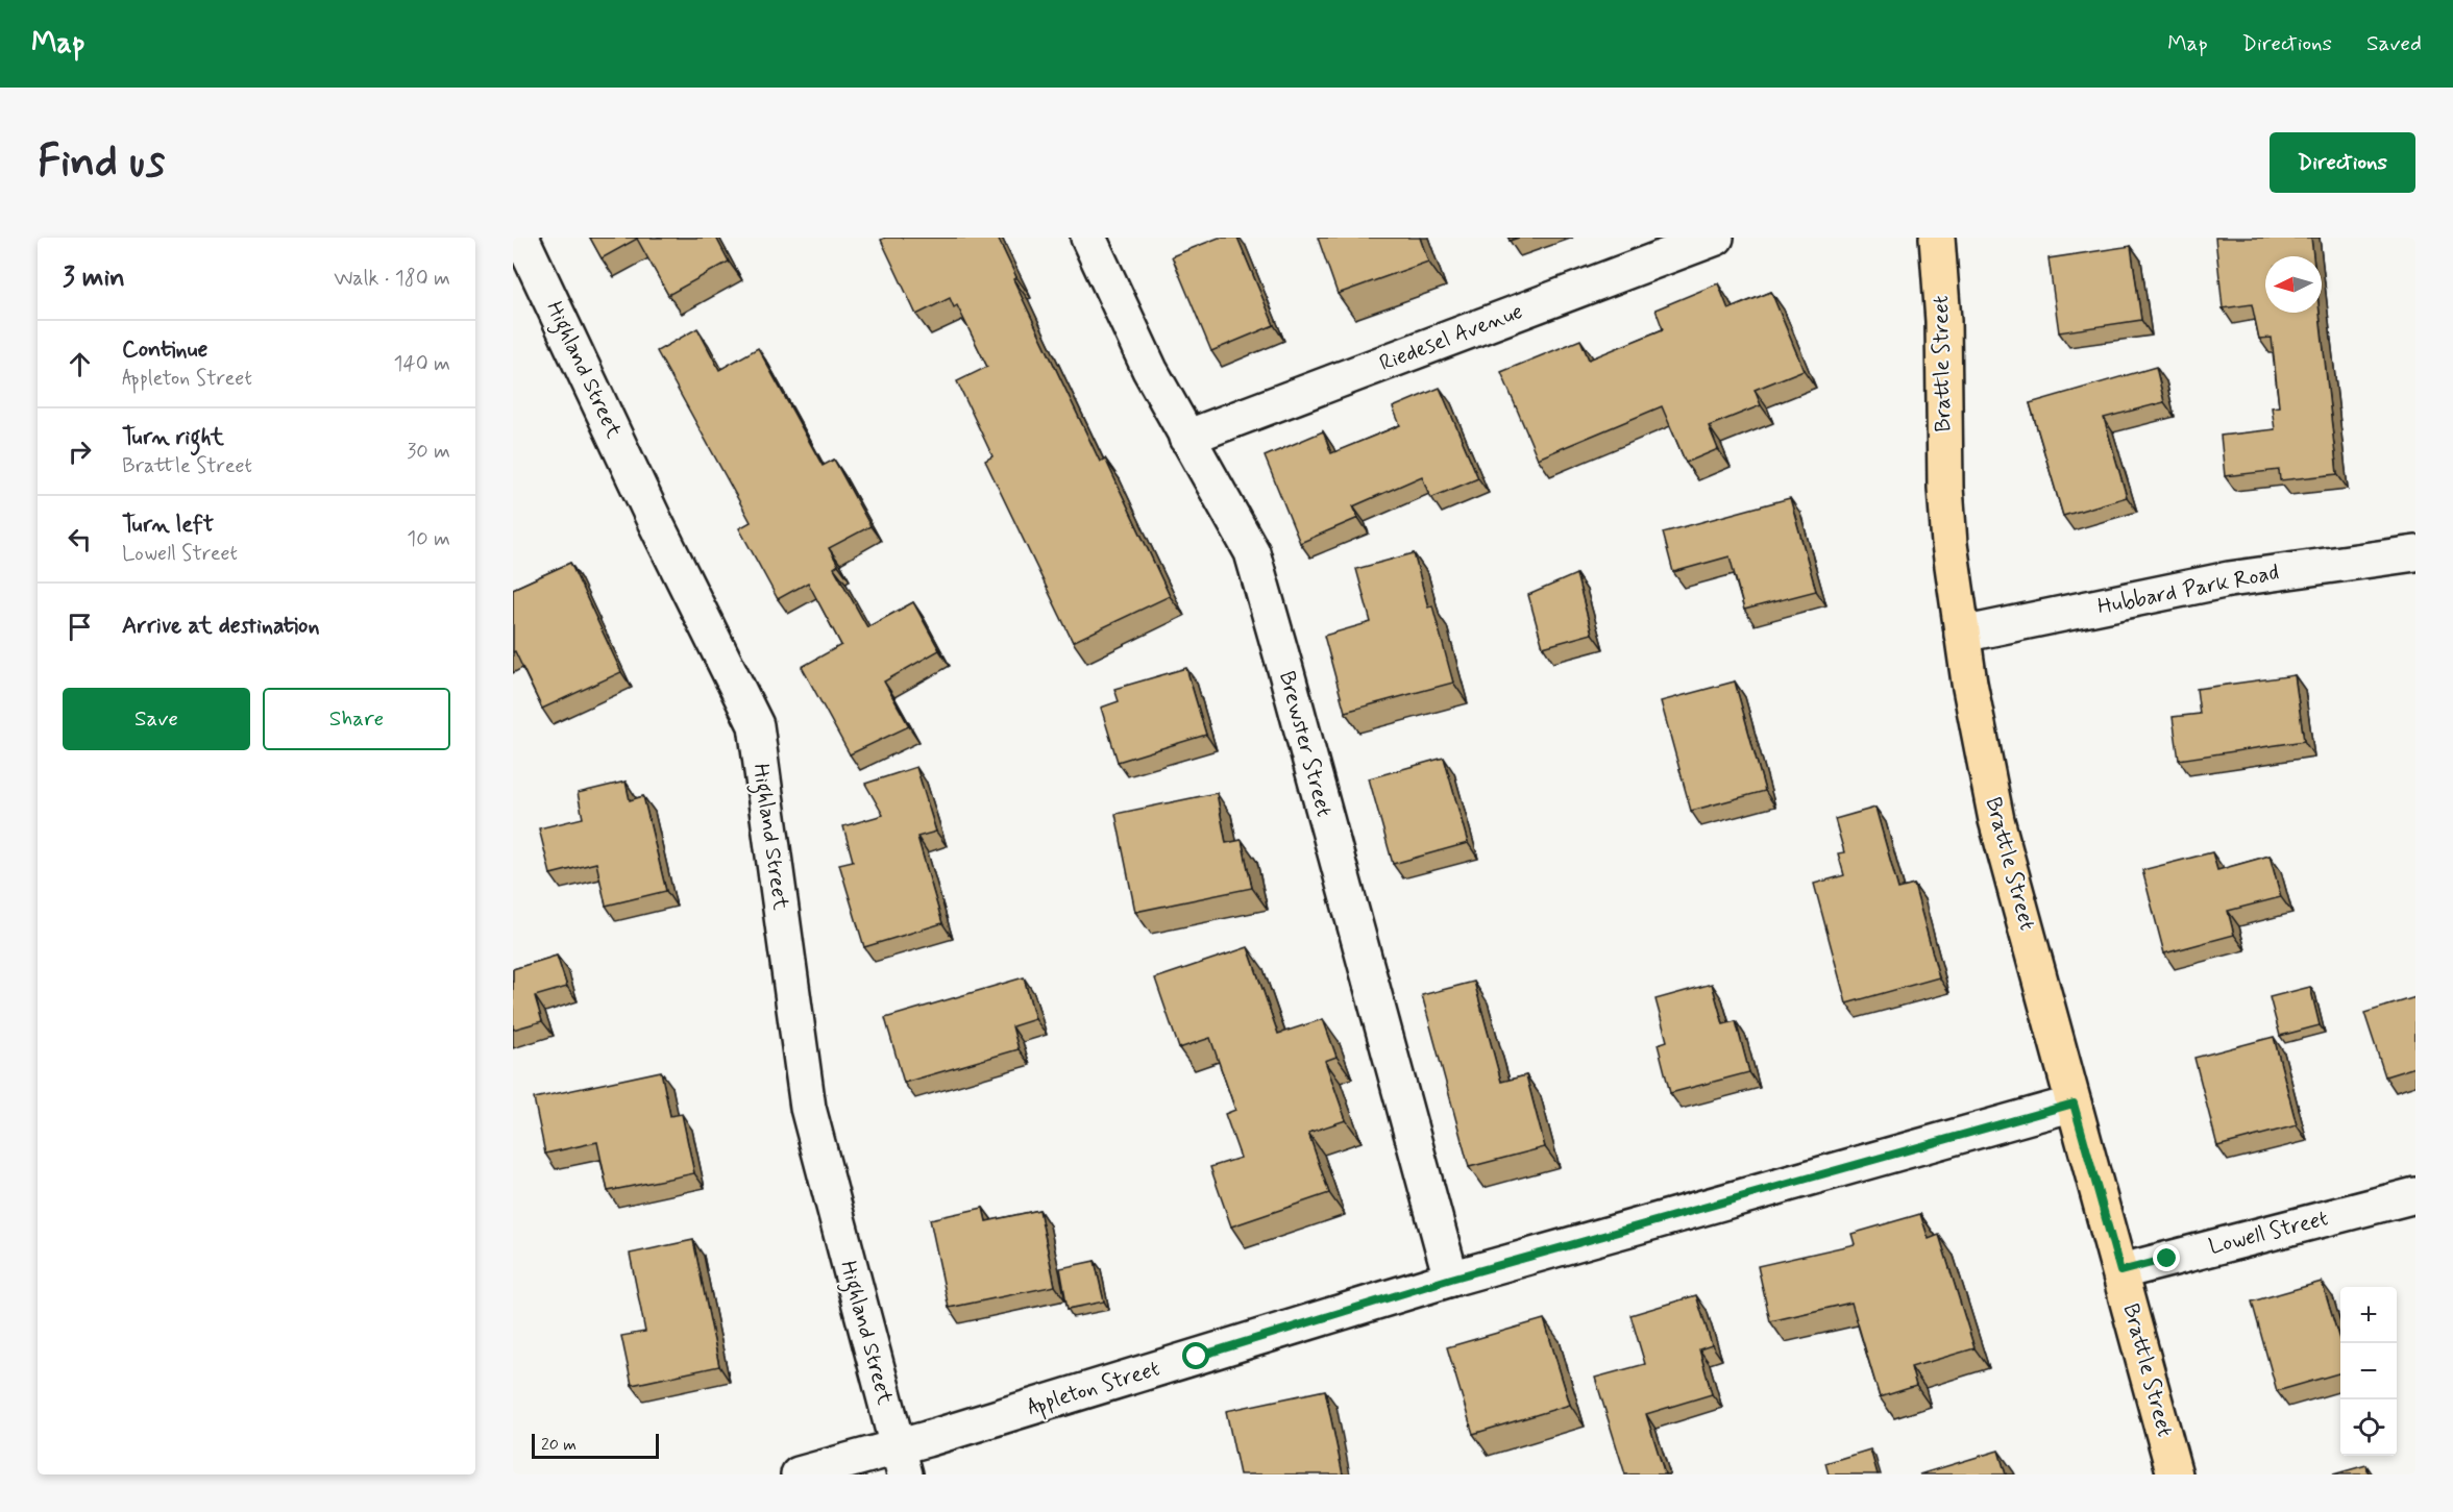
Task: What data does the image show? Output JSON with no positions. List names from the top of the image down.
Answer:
{
  "streets": {
    "main road": ["Brattle Street"],
    "street": [
      "Riedesel Avenue",
      "Highland Street",
      "Hubbard Park Road",
      "Brewster Street",
      "Lowell Street",
      "Appleton Street"
    ]
  },
  "crossings": [
    ["Riedesel Avenue", "Brewster Street"],
    ["Brattle Street", "Hubbard Park Road"],
    ["Brattle Street", "Lowell Street"],
    ["Brattle Street", "Appleton Street"],
    ["Highland Street", "Appleton Street"],
    ["Brewster Street", "Appleton Street"]
  ],
  "scale_bar": "20 m",
  "north": "left",
  "page": {
    "header": "Map",
    "nav": ["Map", "Directions", "Saved"],
    "buttons": [
      "Directions",
      ["Save", "Share"]
    ],
    "title": "Find us",
    "heading": ["3 min", "Walk · 180 m"],
    "list": [
      ["Continue", "Appleton Street", "140 m"],
      ["Turn right", "Brattle Street", "30 m"],
      ["Turn left", "Lowell Street", "10 m"],
      "Arrive at destination"
    ],
    "map_buttons": ["+", "−"],
    "scale": "20 m"
  }
}
